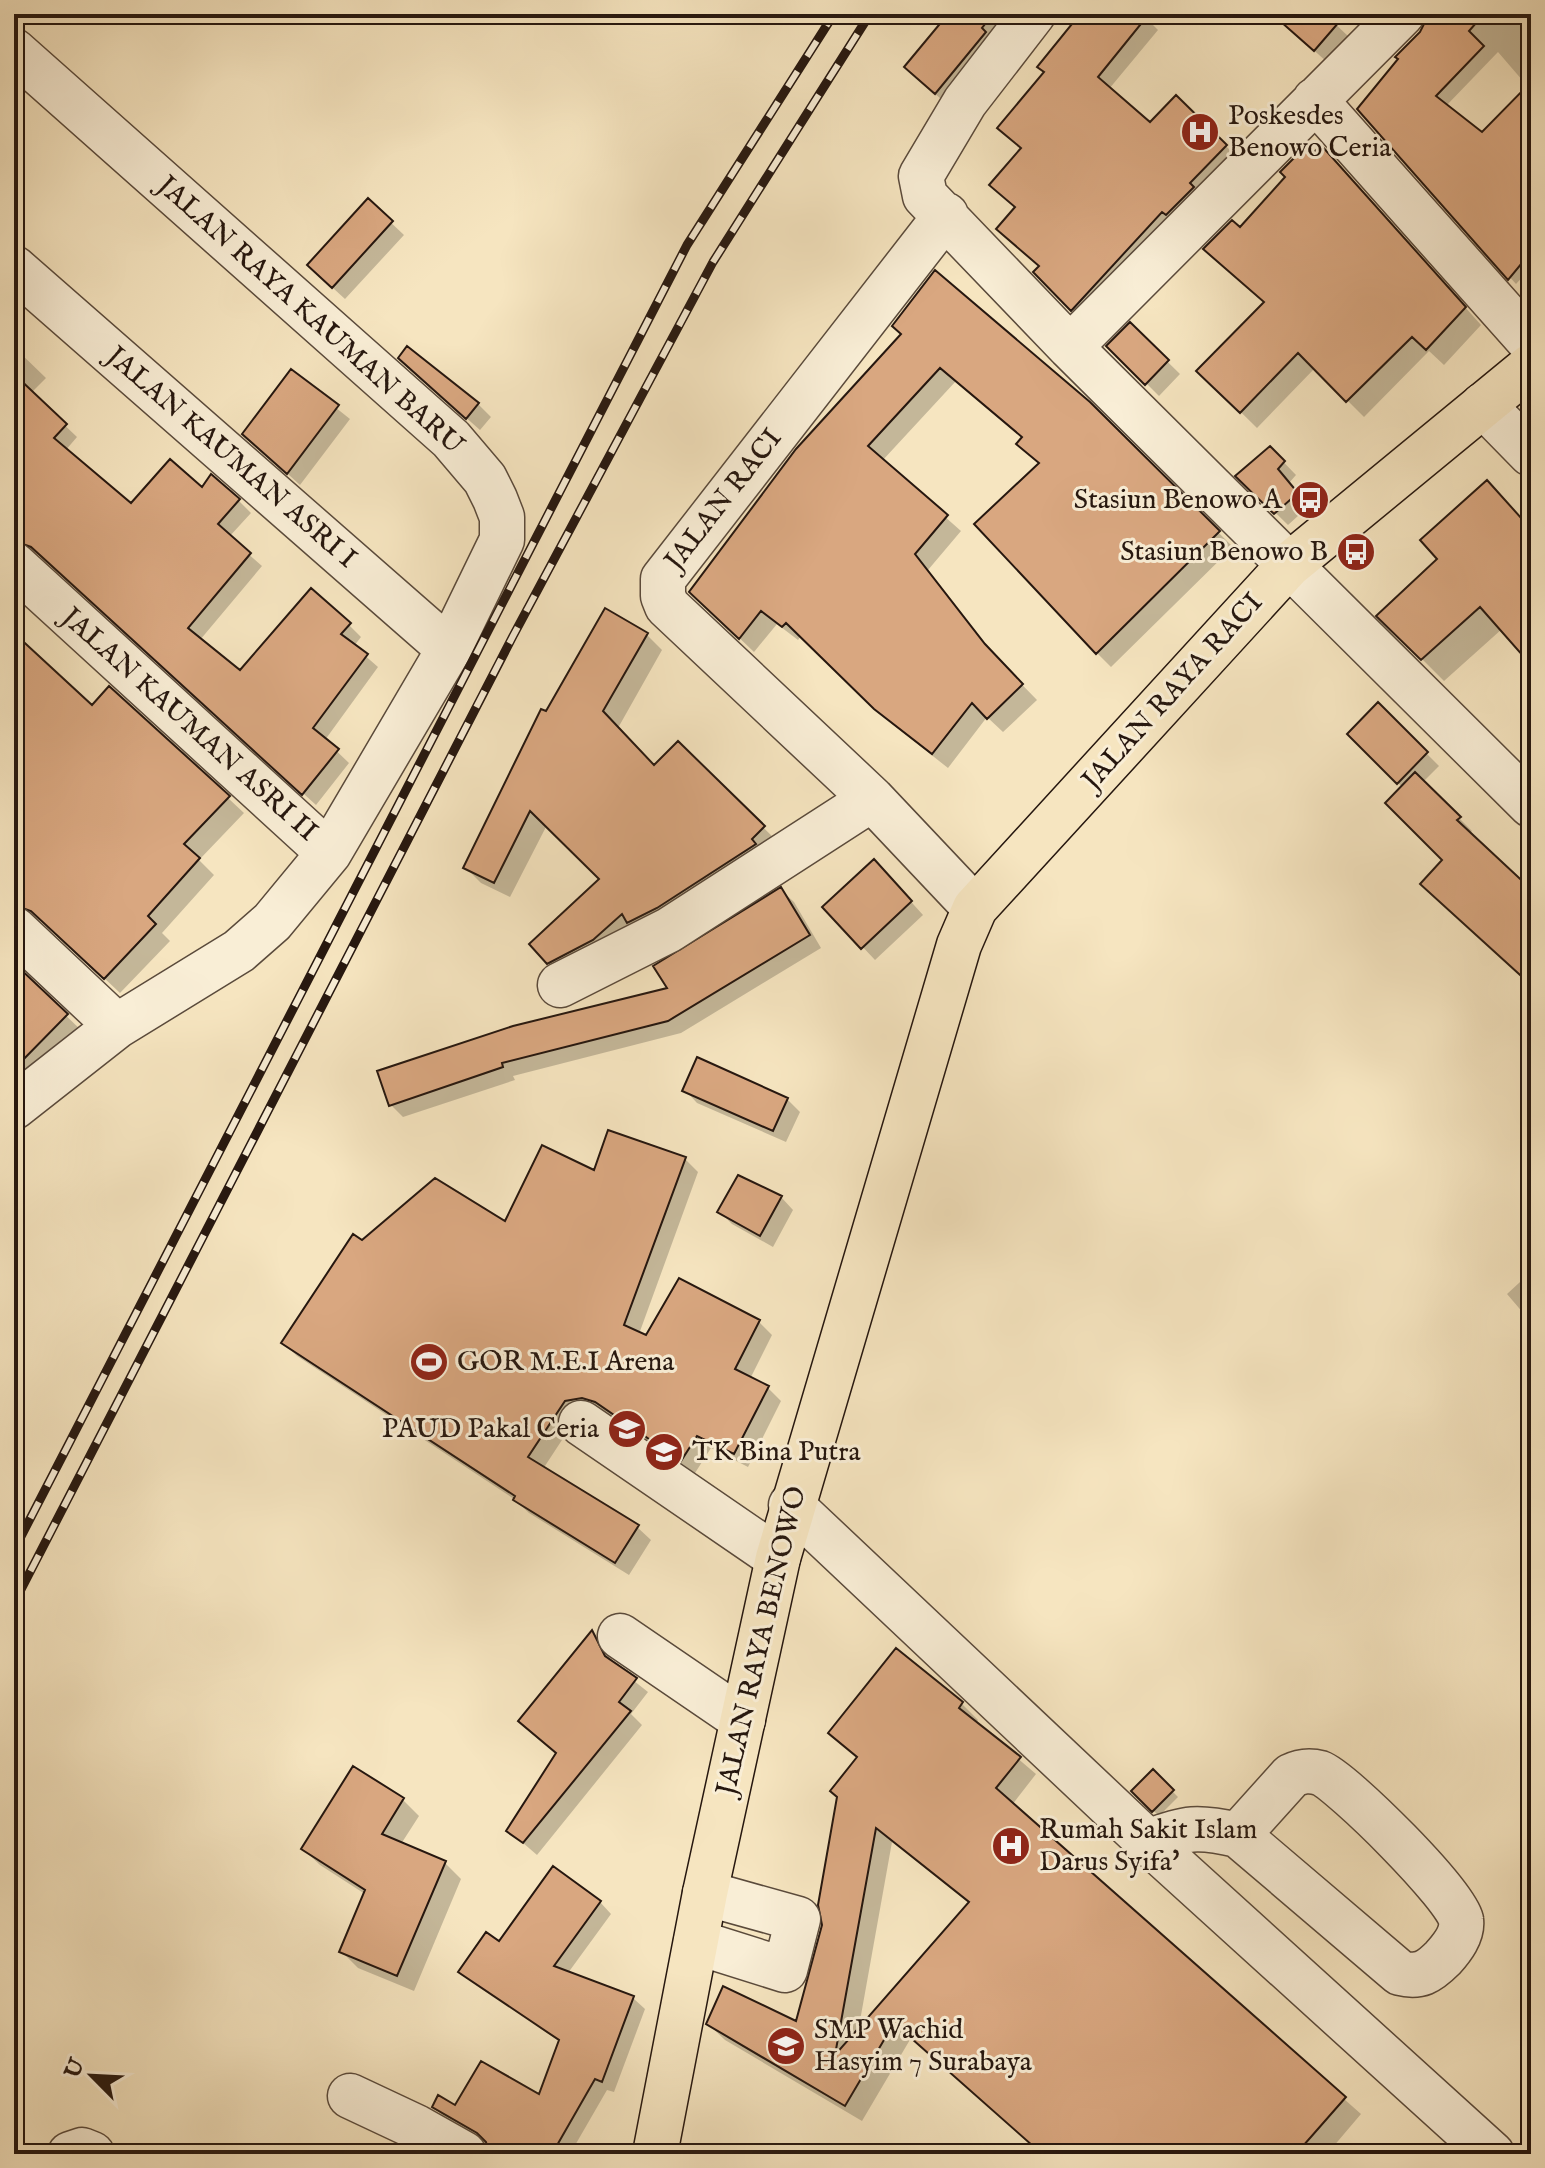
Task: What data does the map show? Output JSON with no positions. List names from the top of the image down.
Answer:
{
  "streets": {
    "main road": ["JALAN RAYA RACI", "JALAN RAYA BENOWO"],
    "street": [
      "JALAN RAYA KAUMAN BARU",
      "JALAN KAUMAN ASRI I",
      "JALAN RACI",
      "JALAN KAUMAN ASRI II"
    ]
  },
  "crossings": [
    ["JALAN RAYA KAUMAN BARU", "JALAN KAUMAN ASRI I"],
    ["JALAN RAYA KAUMAN BARU", "JALAN KAUMAN ASRI II"],
    ["JALAN RACI", "JALAN RAYA RACI"],
    ["JALAN RACI", "JALAN RAYA BENOWO"],
    ["JALAN RAYA RACI", "JALAN RAYA BENOWO"]
  ],
  "places": {
    "hospital": ["Poskesdes Benowo Ceria", "Rumah Sakit Islam Darus Syifa'"],
    "bus stop": ["Stasiun Benowo A", "Stasiun Benowo B"],
    "sports": ["GOR M.E.I Arena"],
    "school or university": ["PAUD Pakal Ceria", "TK Bina Putra", "SMP Wachid Hasyim 7 Surabaya"]
  },
  "north": "top left"
}
